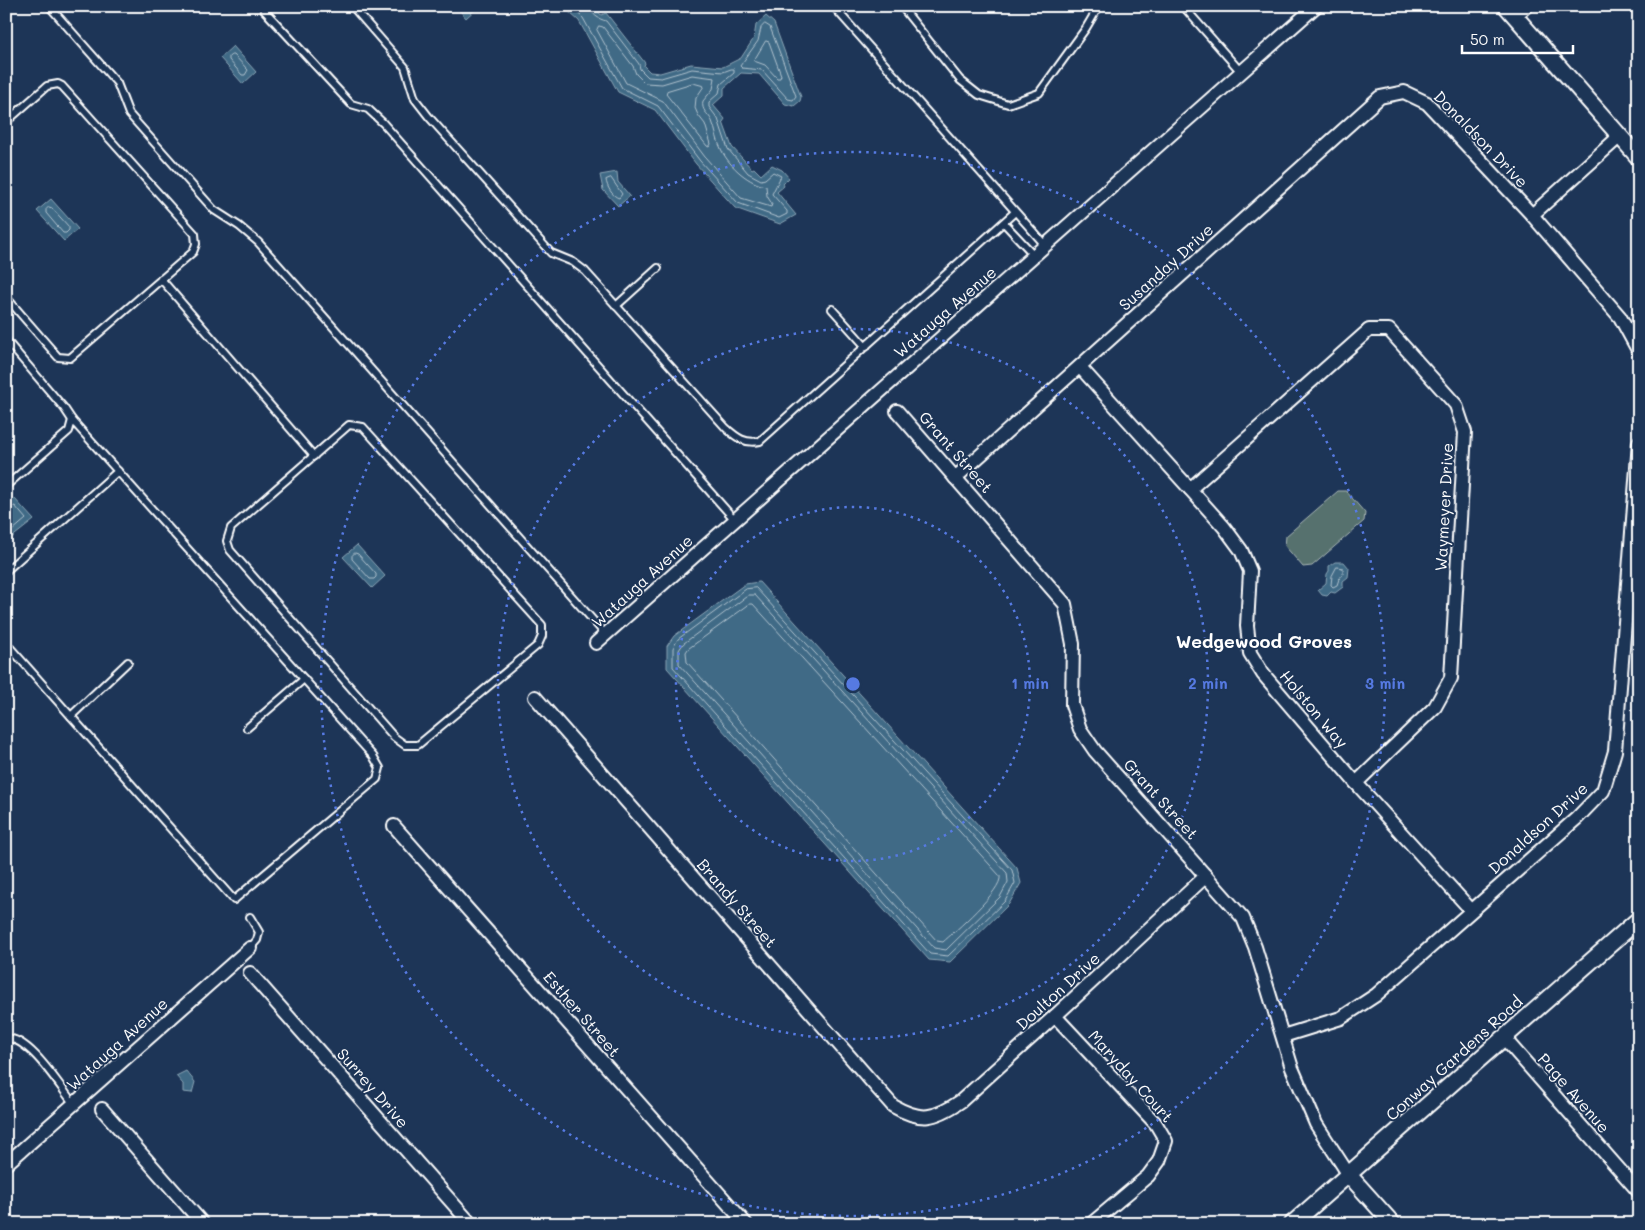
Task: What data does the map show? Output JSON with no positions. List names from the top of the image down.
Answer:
{
  "streets": {
    "street": [
      "Donaldson Drive",
      "Susanday Drive",
      "Watauga Avenue",
      "Grant Street",
      "Waymeyer Drive",
      "Holston Way",
      "Brandy Street",
      "Doulton Drive",
      "Esther Street",
      "Conway Gardens Road",
      "Maryday Court",
      "Surrey Drive",
      "Page Avenue"
    ]
  },
  "crossings": [
    ["Donaldson Drive", "Susanday Drive"],
    ["Donaldson Drive", "Grant Street"],
    ["Donaldson Drive", "Holston Way"],
    ["Susanday Drive", "Grant Street"],
    ["Susanday Drive", "Holston Way"],
    ["Grant Street", "Doulton Drive"],
    ["Grant Street", "Conway Gardens Road"],
    ["Waymeyer Drive", "Holston Way"],
    ["Brandy Street", "Doulton Drive"],
    ["Doulton Drive", "Maryday Court"],
    ["Conway Gardens Road", "Page Avenue"]
  ],
  "districts": ["Wedgewood Groves"],
  "scale_bar": "50 m",
  "rings": ["1 min", "2 min", "3 min"]
}
